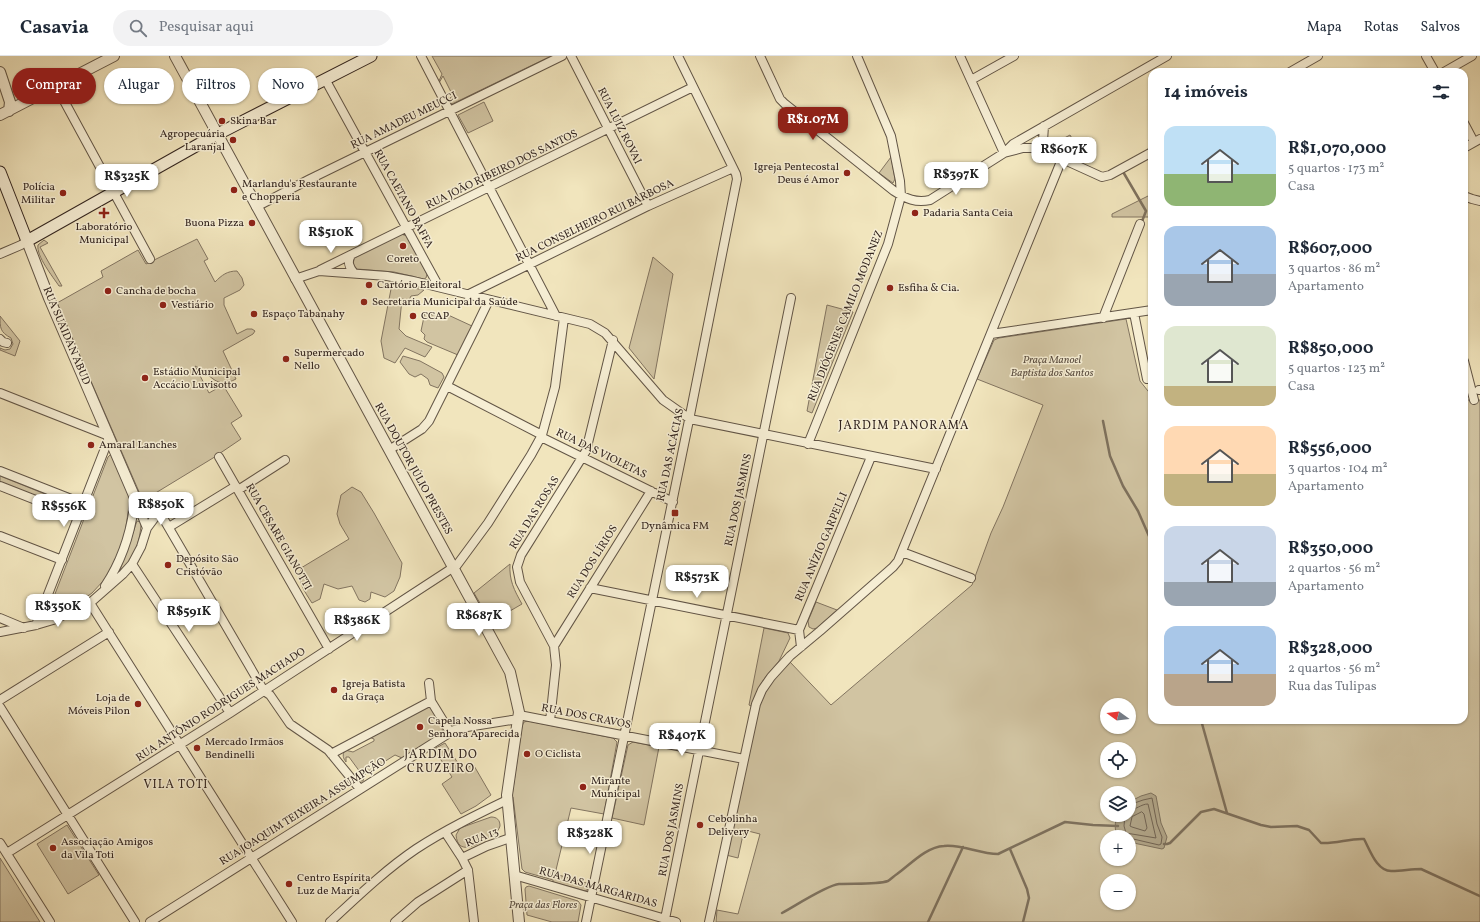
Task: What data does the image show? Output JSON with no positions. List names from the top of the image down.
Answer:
{
  "streets": {
    "main road": ["RUA SUAIDAN ABUD"],
    "street": [
      "RUA AMADEU MEUCCI",
      "RUA LUIZ ROVAI",
      "RUA JOÃO RIBEIRO DOS SANTOS",
      "RUA CAETANO BAFFA",
      "RUA CONSELHEIRO RUI BARBOSA",
      "RUA DIÓGENES CAMILO MODANEZ",
      "RUA DAS VIOLETAS",
      "RUA DAS ACÁCIAS",
      "RUA DOUTOR JÚLIO PRESTES",
      "RUA DOS JASMINS",
      "RUA DAS ROSAS",
      "RUA CESARE GIANOTTI",
      "RUA ANÍZIO GARPELLI",
      "RUA DOS LÍRIOS",
      "RUA ANTÔNIO RODRIGUES MACHADO",
      "RUA DOS CRAVOS",
      "RUA JOAQUIM TEIXEIRA ASSUMPÇÃO",
      "RUA 13",
      "RUA DAS MARGARIDAS"
    ]
  },
  "crossings": [
    ["RUA AMADEU MEUCCI", "RUA CAETANO BAFFA"],
    ["RUA AMADEU MEUCCI", "RUA DOUTOR JÚLIO PRESTES"],
    ["RUA LUIZ ROVAI", "RUA JOÃO RIBEIRO DOS SANTOS"],
    ["RUA LUIZ ROVAI", "RUA CONSELHEIRO RUI BARBOSA"],
    ["RUA JOÃO RIBEIRO DOS SANTOS", "RUA CAETANO BAFFA"],
    ["RUA JOÃO RIBEIRO DOS SANTOS", "RUA DOUTOR JÚLIO PRESTES"],
    ["RUA CONSELHEIRO RUI BARBOSA", "RUA DAS ACÁCIAS"],
    ["RUA DAS VIOLETAS", "RUA DAS ACÁCIAS"],
    ["RUA DAS VIOLETAS", "RUA DAS ROSAS"],
    ["RUA DAS VIOLETAS", "RUA DOS LÍRIOS"],
    ["RUA DAS VIOLETAS", "RUA ANTÔNIO RODRIGUES MACHADO"],
    ["RUA DAS ACÁCIAS", "RUA DOS CRAVOS"],
    ["RUA DAS ACÁCIAS", "RUA DAS MARGARIDAS"],
    ["RUA DOUTOR JÚLIO PRESTES", "RUA ANTÔNIO RODRIGUES MACHADO"],
    ["RUA DOUTOR JÚLIO PRESTES", "RUA DOS CRAVOS"],
    ["RUA DOUTOR JÚLIO PRESTES", "RUA JOAQUIM TEIXEIRA ASSUMPÇÃO"],
    ["RUA DOUTOR JÚLIO PRESTES", "RUA 13"],
    ["RUA DOUTOR JÚLIO PRESTES", "RUA DAS MARGARIDAS"],
    ["RUA DOS JASMINS", "RUA DOS CRAVOS"],
    ["RUA DOS JASMINS", "RUA DAS MARGARIDAS"],
    ["RUA DAS ROSAS", "RUA DOS LÍRIOS"],
    ["RUA DAS ROSAS", "RUA DOS CRAVOS"],
    ["RUA CESARE GIANOTTI", "RUA ANTÔNIO RODRIGUES MACHADO"],
    ["RUA DOS CRAVOS", "RUA JOAQUIM TEIXEIRA ASSUMPÇÃO"]
  ],
  "districts": ["JARDIM PANORAMA", "JARDIM DO CRUZEIRO", "VILA TOTI"],
  "parks": ["Praça Manoel Baptista dos Santos", "Praça das Flores"],
  "places": {
    "other": [
      "Skina Bar",
      "Agropecuária Laranjal",
      "Igreja Pentecostal Deus é Amor",
      "Marlandu's Restaurante e Chopperia",
      "Polícia Militar",
      "Padaria Santa Ceia",
      "Buona Pizza",
      "Coreto",
      "Cartório Eleitoral",
      "Esfiha & Cia.",
      "Cancha de bocha",
      "Secretaria Municipal da Saúde",
      "Vestiário",
      "Espaço Tabanahy",
      "CCAP",
      "Supermercado Nello",
      "Estádio Municipal Accácio Luvisotto",
      "Amaral Lanches",
      "Depósito São Cristóvão",
      "Igreja Batista da Graça",
      "Loja de Móveis Pilon",
      "Capela Nossa Senhora Aparecida",
      "Mercado Irmãos Bendinelli",
      "O Ciclista",
      "Mirante Municipal",
      "Cebolinha Delivery",
      "Associação Amigos da Vila Toti",
      "Centro Espírita Luz de Maria"
    ],
    "health": ["Laboratório Municipal"],
    "transit": ["Dynâmica FM"]
  },
  "north": "left",
  "page": {
    "header": "Casavia",
    "search": "Pesquisar aqui",
    "nav": ["Mapa", "Rotas", "Salvos"],
    "chip": [
      "Comprar",
      "Alugar",
      "Filtros",
      "Novo"
    ],
    "heading": "14 imóveis",
    "price": [
      "R$1.07M",
      "R$607K",
      "R$397K",
      "R$325K",
      "R$510K",
      "R$850K",
      "R$556K",
      "R$573K",
      "R$350K",
      "R$591K",
      "R$687K",
      "R$386K",
      "R$407K",
      "R$328K"
    ],
    "list": [
      {
        "name": "R$1,070,000",
        "note": "5 quartos · 173 m² · Casa"
      },
      {
        "name": "R$607,000",
        "note": "3 quartos · 86 m² · Apartamento"
      },
      {
        "name": "R$850,000",
        "note": "5 quartos · 123 m² · Casa"
      },
      {
        "name": "R$556,000",
        "note": "3 quartos · 104 m² · Apartamento"
      },
      {
        "name": "R$350,000",
        "note": "2 quartos · 56 m² · Apartamento"
      },
      {
        "name": "R$328,000",
        "note": "2 quartos · 56 m² · Rua das Tulipas"
      }
    ],
    "map_buttons": ["+", "−"]
  }
}
